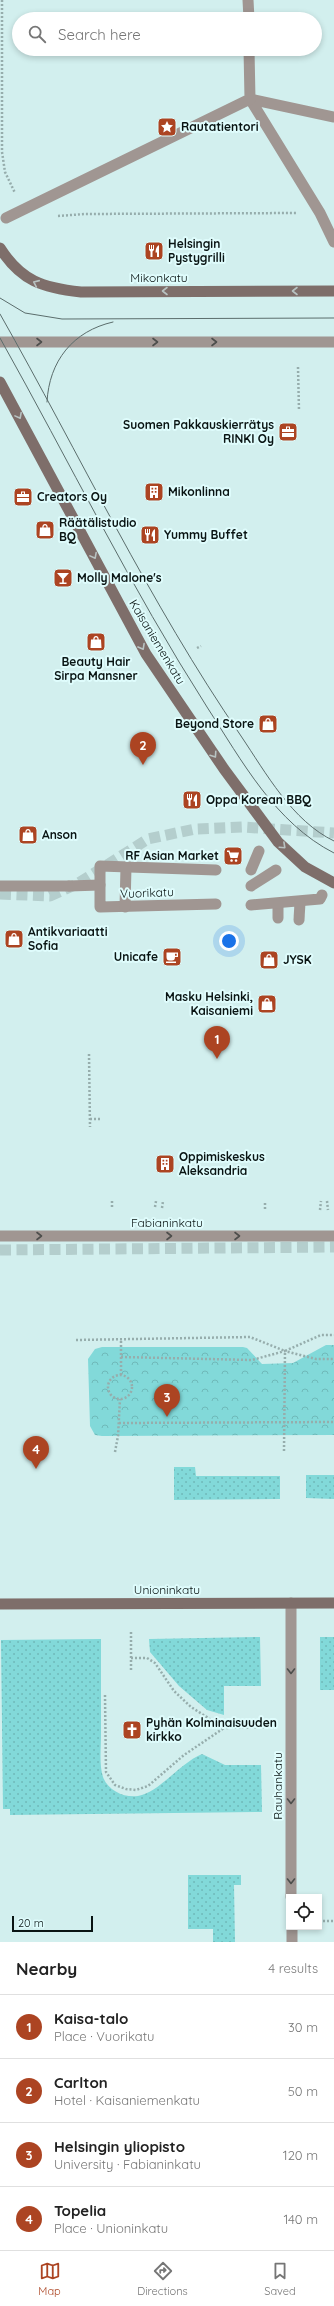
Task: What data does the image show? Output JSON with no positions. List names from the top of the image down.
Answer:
{
  "streets": {
    "main road": ["Mikonkatu", "Kaisaniemenkatu", "Unioninkatu"],
    "street": ["Vuorikatu", "Fabianinkatu", "Rauhankatu"]
  },
  "crossings": [
    ["Unioninkatu", "Rauhankatu"]
  ],
  "one_way": [
    "Mikonkatu",
    "Kaisaniemenkatu",
    "Fabianinkatu",
    "Rauhankatu"
  ],
  "places": {
    "place": ["Rautatientori"],
    "restaurant": ["Helsingin Pystygrilli", "Yummy Buffet", "Oppa Korean BBQ"],
    "office": ["Suomen Pakkauskierrätys RINKI Oy", "Creators Oy"],
    "building": ["Mikonlinna", "Oppimiskeskus Aleksandria"],
    "shop": [
      "Räätälistudio BQ",
      "Beauty Hair Sirpa Mansner",
      "Beyond Store",
      "Anson",
      "Antikvariaatti Sofia",
      "JYSK",
      "Masku Helsinki, Kaisaniemi"
    ],
    "bar": ["Molly Malone's"],
    "supermarket": ["RF Asian Market"],
    "cafe": ["Unicafe"],
    "church": ["Pyhän Kolminaisuuden kirkko"]
  },
  "scale_bar": "20 m",
  "page": {
    "search": "Search here",
    "pins": [
      "2",
      "1",
      "3",
      "4"
    ],
    "scale": "20 m",
    "heading": ["Nearby", "4 results"],
    "list": [
      {
        "mark": "1",
        "name": "Kaisa-talo",
        "note": "Place · Vuorikatu",
        "value": "30 m"
      },
      {
        "mark": "2",
        "name": "Carlton",
        "note": "Hotel · Kaisaniemenkatu",
        "value": "50 m"
      },
      {
        "mark": "3",
        "name": "Helsingin yliopisto",
        "note": "University · Fabianinkatu",
        "value": "120 m"
      },
      {
        "mark": "4",
        "name": "Topelia",
        "note": "Place · Unioninkatu",
        "value": "140 m"
      }
    ],
    "nav": ["Map", "Directions", "Saved"]
  }
}
